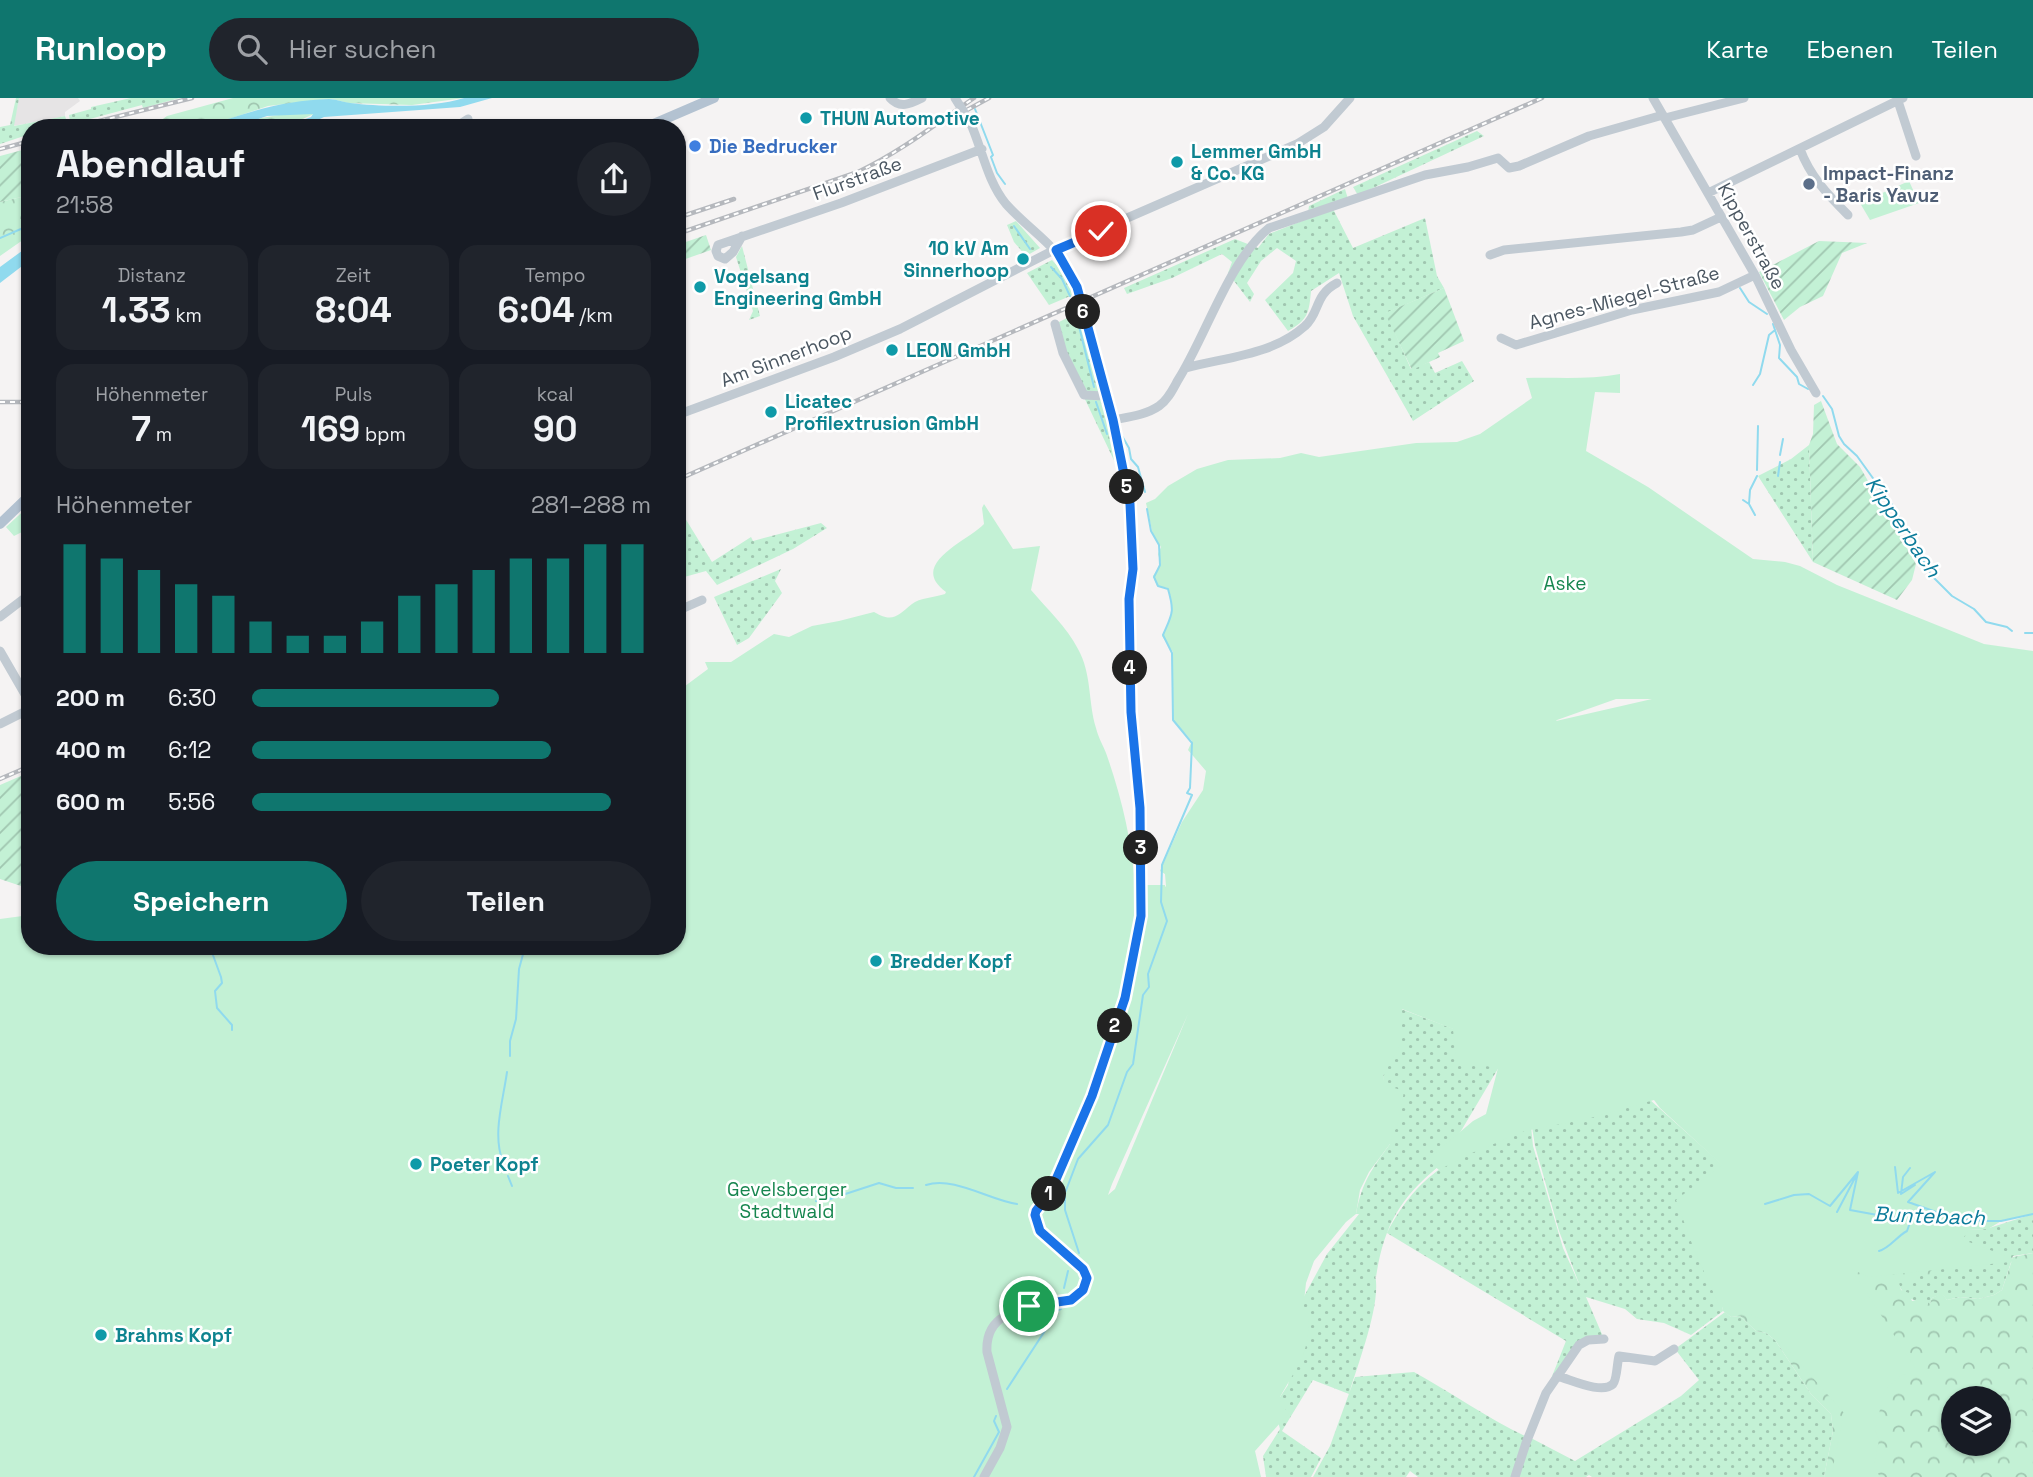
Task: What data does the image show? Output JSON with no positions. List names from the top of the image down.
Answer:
{
  "streets": {
    "street": [
      "Flurstraße",
      "Kipperstraße",
      "Agnes-Miegel-Straße",
      "Am Sinnerhoop"
    ]
  },
  "crossings": [
    ["Kipperstraße", "Agnes-Miegel-Straße"]
  ],
  "water": ["Kipperbach", "Buntebach"],
  "parks": ["Aske", "Gevelsberger Stadtwald"],
  "places": [
    "THUN Automotive",
    "Die Bedrucker",
    "Lemmer GmbH & Co. KG",
    "Impact-Finanz - Baris Yavuz",
    "10 kV Am Sinnerhoop",
    "Vogelsang Engineering GmbH",
    "LEON GmbH",
    "Licatec Profilextrusion GmbH",
    "Bredder Kopf",
    "Poeter Kopf",
    "Brahms Kopf"
  ],
  "page": {
    "header": "Runloop",
    "search": "Hier suchen",
    "nav": ["Karte", "Ebenen", "Teilen"],
    "heading": ["Abendlauf", "21:58"],
    "stats": [
      ["Distanz", "1.33 km"],
      ["Zeit", "8:04"],
      ["Tempo", "6:04 /km"],
      ["Höhenmeter", "7 m"],
      ["Puls", "169 bpm"],
      ["kcal", "90"]
    ],
    "pins": [
      "6",
      "5",
      "4",
      "3",
      "2",
      "1"
    ],
    "chart": ["Höhenmeter", "281–288 m"],
    "list": [
      {
        "name": "200 m",
        "note": "6:30"
      },
      {
        "name": "400 m",
        "note": "6:12"
      },
      {
        "name": "600 m",
        "note": "5:56"
      }
    ],
    "buttons": ["Speichern", "Teilen"]
  }
}
